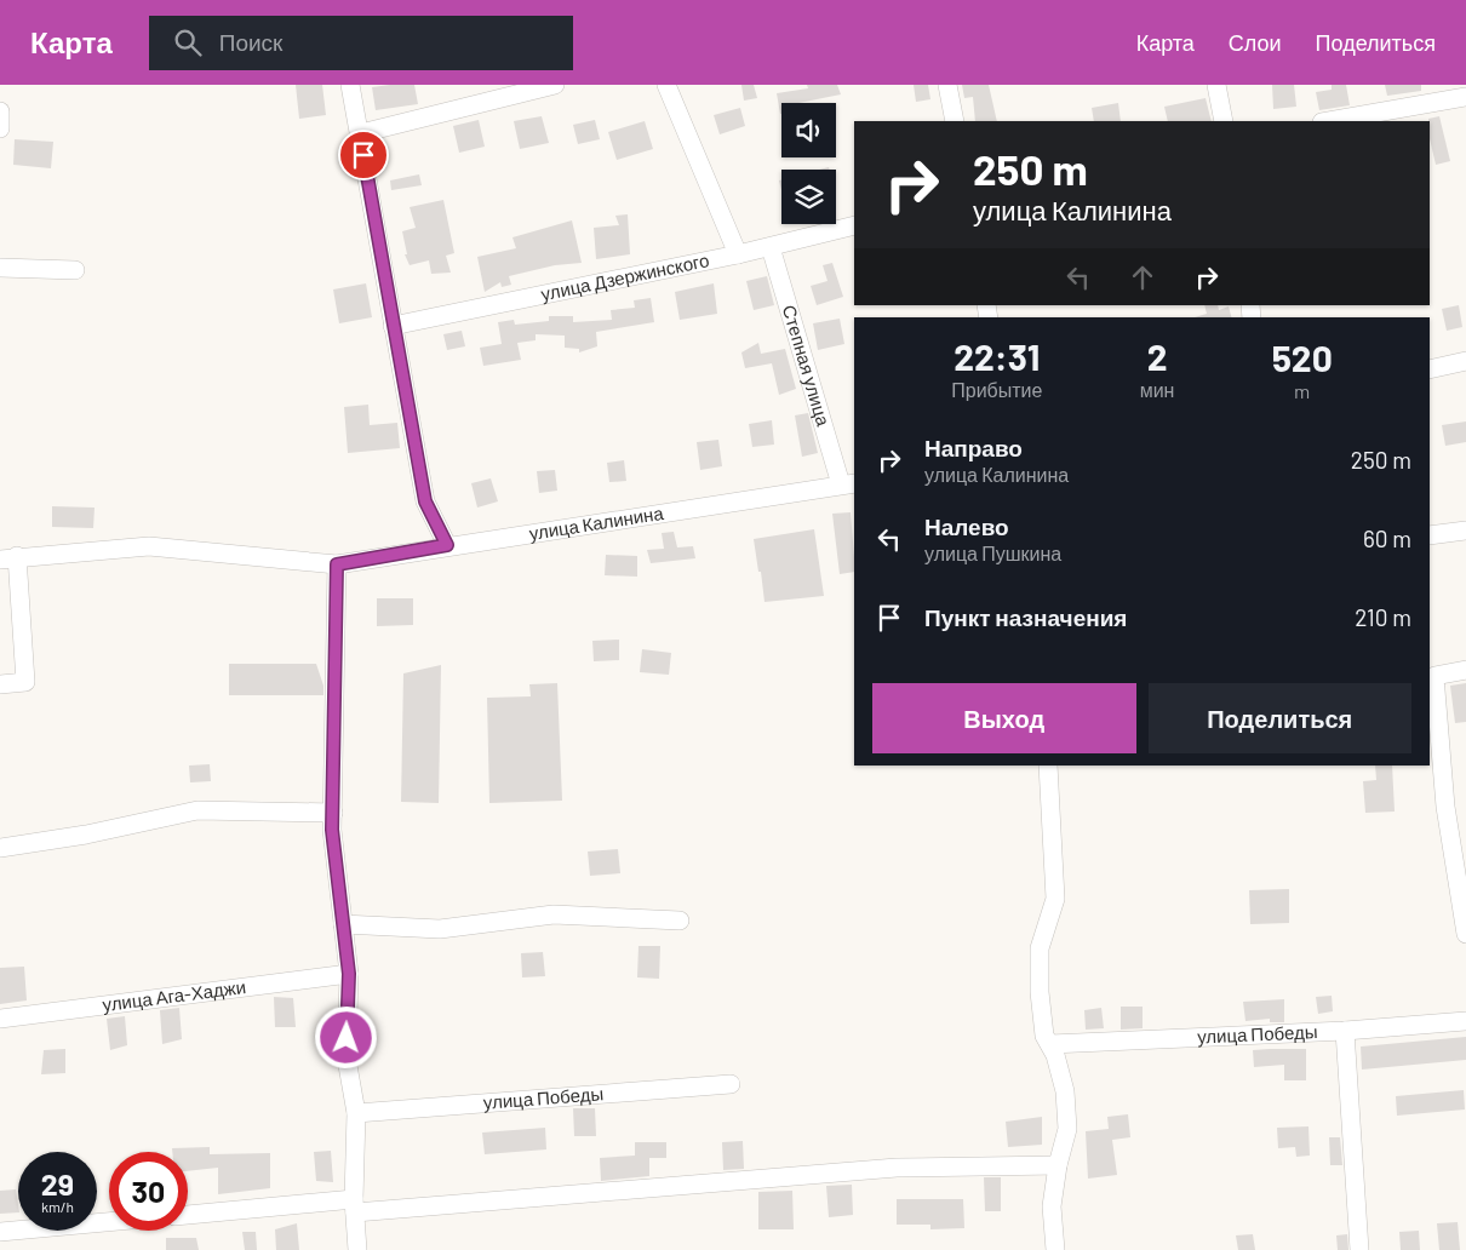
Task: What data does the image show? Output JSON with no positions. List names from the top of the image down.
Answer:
{
  "streets": {
    "street": [
      "улица Дзержинского",
      "Степная улица",
      "улица Калинина",
      "улица Ага-Хаджи",
      "улица Победы"
    ]
  },
  "crossings": [
    ["улица Дзержинского", "Степная улица"],
    ["Степная улица", "улица Калинина"]
  ],
  "page": {
    "header": "Карта",
    "search": "Поиск",
    "nav": ["Карта", "Слои", "Поделиться"],
    "turn": ["250 m", "улица Калинина"],
    "eta": [
      "22:31",
      "Прибытие",
      "2",
      "мин",
      "520",
      "m"
    ],
    "list": [
      {
        "name": "Направо",
        "note": "улица Калинина",
        "value": "250 m"
      },
      {
        "name": "Налево",
        "note": "улица Пушкина",
        "value": "60 m"
      },
      {
        "name": "Пункт назначения",
        "value": "210 m"
      }
    ],
    "buttons": ["Выход", "Поделиться"],
    "speed": "29 km/h",
    "limit": "30"
  }
}
